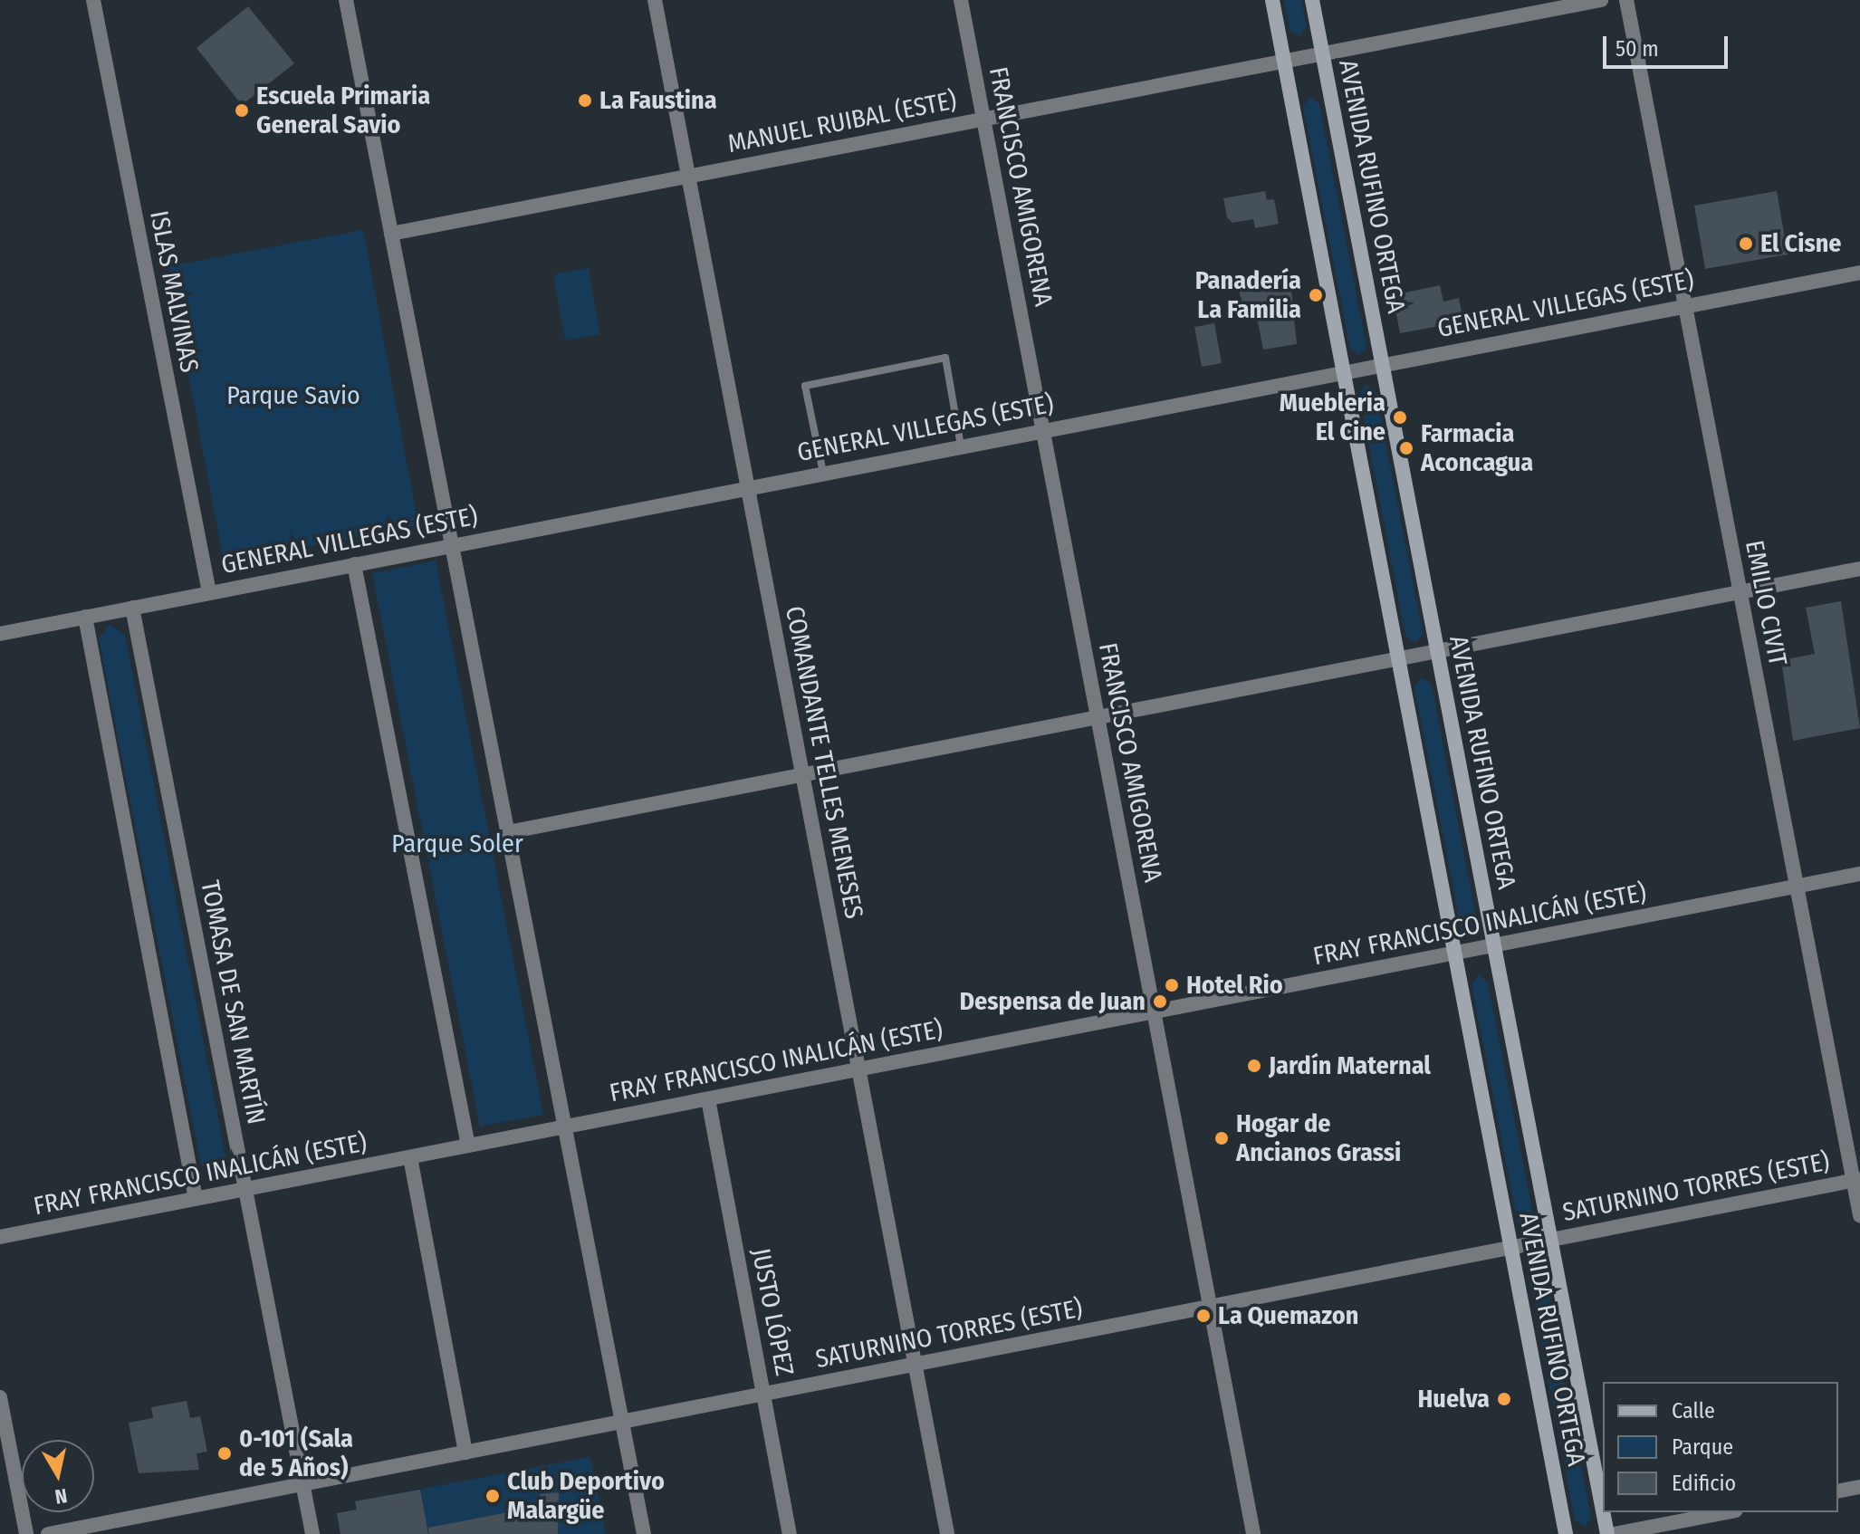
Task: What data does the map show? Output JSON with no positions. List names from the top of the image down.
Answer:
{
  "streets": {
    "main road": ["AVENIDA RUFINO ORTEGA"],
    "street": [
      "MANUEL RUIBAL (ESTE)",
      "FRANCISCO AMIGORENA",
      "ISLAS MALVINAS",
      "GENERAL VILLEGAS (ESTE)",
      "EMILIO CIVIT",
      "COMANDANTE TELLES MENESES",
      "FRAY FRANCISCO INALICÁN (ESTE)",
      "TOMASA DE SAN MARTÍN",
      "SATURNINO TORRES (ESTE)",
      "JUSTO LÓPEZ"
    ]
  },
  "crossings": [
    ["MANUEL RUIBAL (ESTE)", "FRANCISCO AMIGORENA"],
    ["MANUEL RUIBAL (ESTE)", "AVENIDA RUFINO ORTEGA"],
    ["MANUEL RUIBAL (ESTE)", "COMANDANTE TELLES MENESES"],
    ["FRANCISCO AMIGORENA", "GENERAL VILLEGAS (ESTE)"],
    ["FRANCISCO AMIGORENA", "FRAY FRANCISCO INALICÁN (ESTE)"],
    ["FRANCISCO AMIGORENA", "SATURNINO TORRES (ESTE)"],
    ["AVENIDA RUFINO ORTEGA", "GENERAL VILLEGAS (ESTE)"],
    ["AVENIDA RUFINO ORTEGA", "FRAY FRANCISCO INALICÁN (ESTE)"],
    ["AVENIDA RUFINO ORTEGA", "SATURNINO TORRES (ESTE)"],
    ["ISLAS MALVINAS", "GENERAL VILLEGAS (ESTE)"],
    ["GENERAL VILLEGAS (ESTE)", "EMILIO CIVIT"],
    ["GENERAL VILLEGAS (ESTE)", "COMANDANTE TELLES MENESES"],
    ["GENERAL VILLEGAS (ESTE)", "TOMASA DE SAN MARTÍN"],
    ["EMILIO CIVIT", "FRAY FRANCISCO INALICÁN (ESTE)"],
    ["EMILIO CIVIT", "SATURNINO TORRES (ESTE)"],
    ["COMANDANTE TELLES MENESES", "FRAY FRANCISCO INALICÁN (ESTE)"],
    ["COMANDANTE TELLES MENESES", "SATURNINO TORRES (ESTE)"],
    ["FRAY FRANCISCO INALICÁN (ESTE)", "TOMASA DE SAN MARTÍN"],
    ["FRAY FRANCISCO INALICÁN (ESTE)", "JUSTO LÓPEZ"],
    ["TOMASA DE SAN MARTÍN", "SATURNINO TORRES (ESTE)"],
    ["SATURNINO TORRES (ESTE)", "JUSTO LÓPEZ"]
  ],
  "parks": ["Parque Savio", "Parque Soler"],
  "places": [
    "La Faustina",
    "Escuela Primaria General Savio",
    "El Cisne",
    "Panadería La Familia",
    "Muebleria El Cine",
    "Farmacia Aconcagua",
    "Hotel Rio",
    "Despensa de Juan",
    "Jardín Maternal",
    "Hogar de Ancianos Grassi",
    "La Quemazon",
    "Huelva",
    "0-101 (Sala de 5 Años)",
    "Club Deportivo Malargüe"
  ],
  "legend": ["Calle", "Parque", "Edificio"],
  "scale_bar": "50 m",
  "north": "bottom"
}
